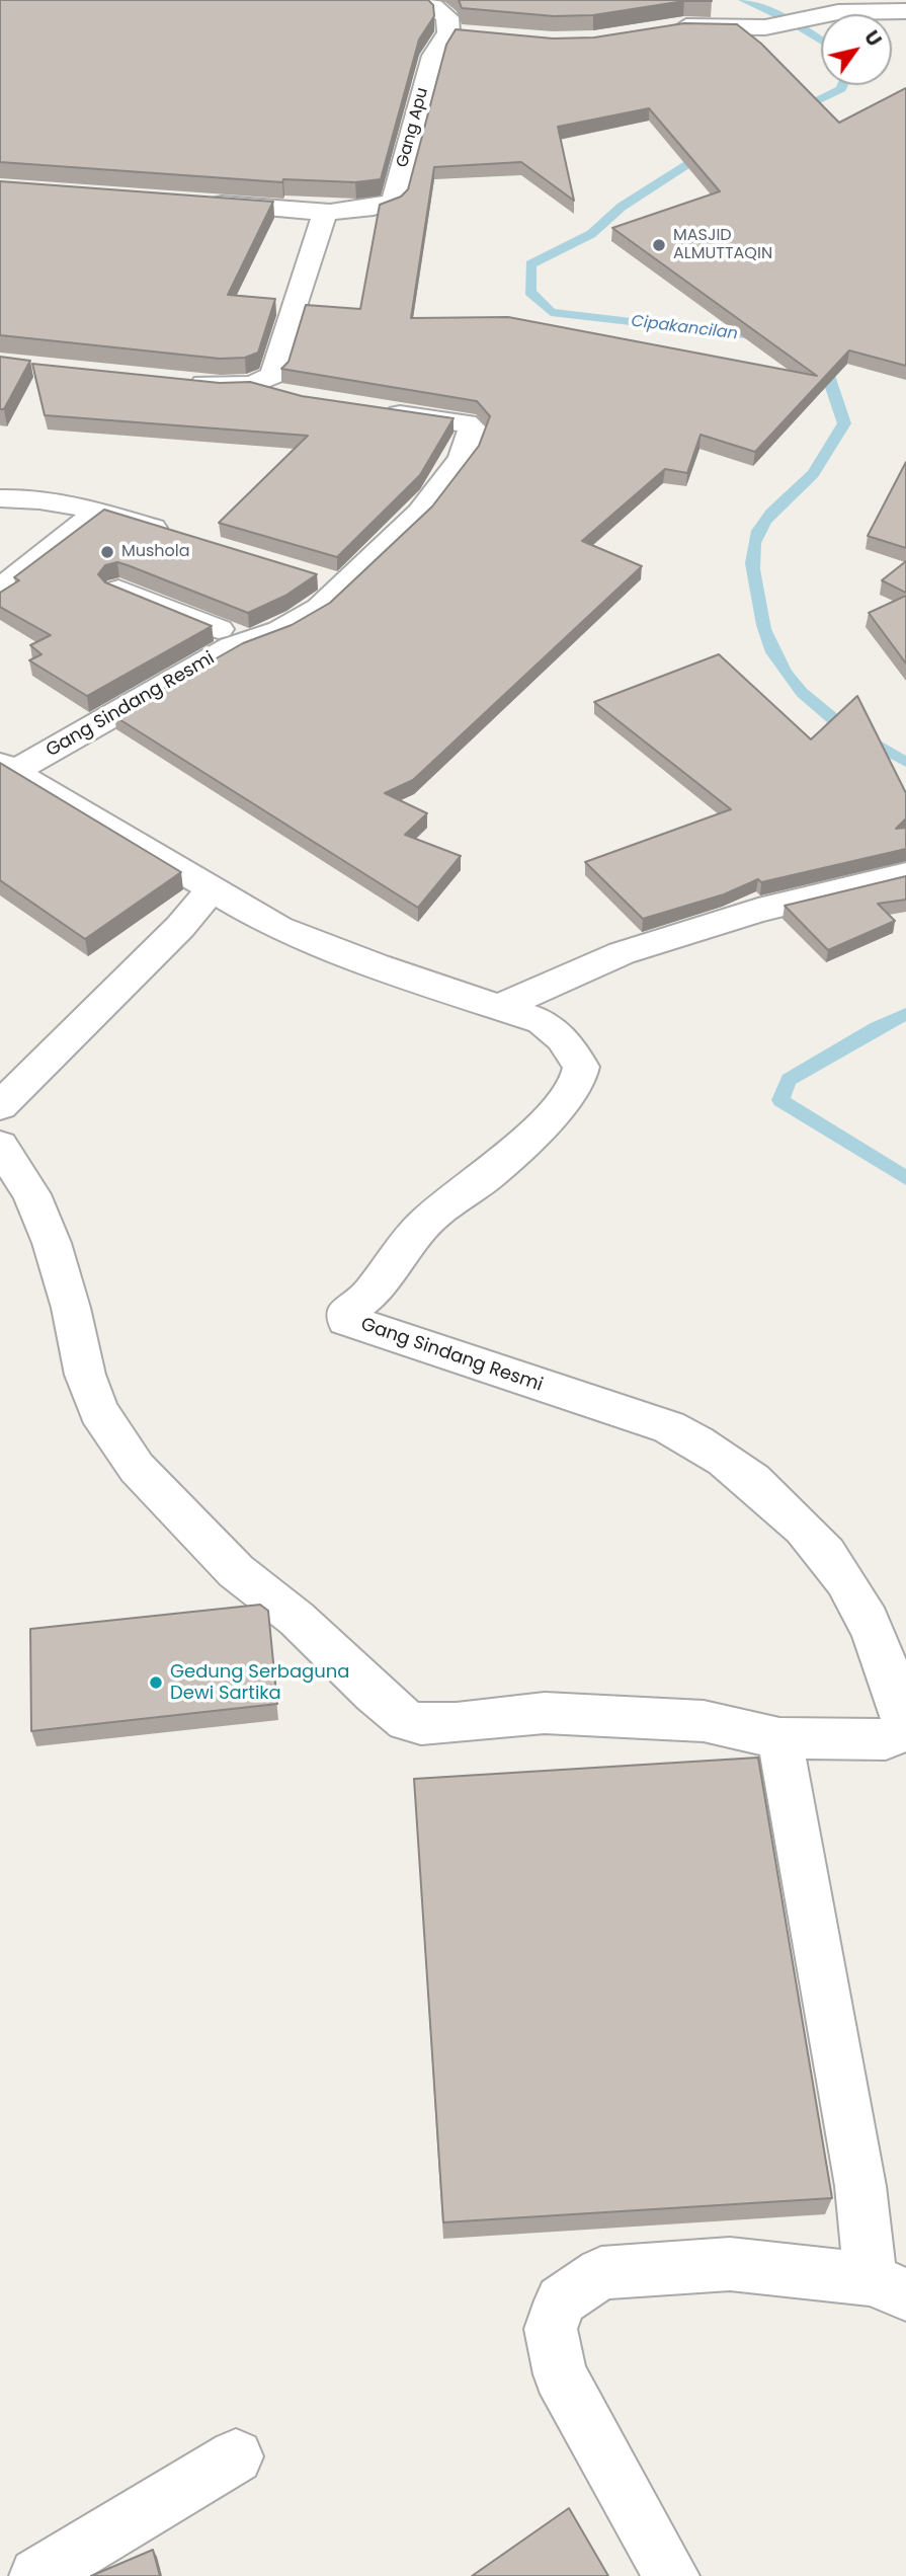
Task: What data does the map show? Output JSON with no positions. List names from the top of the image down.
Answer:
{
  "streets": {
    "street": ["Gang Apu", "Gang Sindang Resmi"]
  },
  "water": ["Cipakancilan"],
  "places": ["MASJID ALMUTTAQIN", "Mushola", "Gedung Serbaguna Dewi Sartika"],
  "north": "top right"
}
